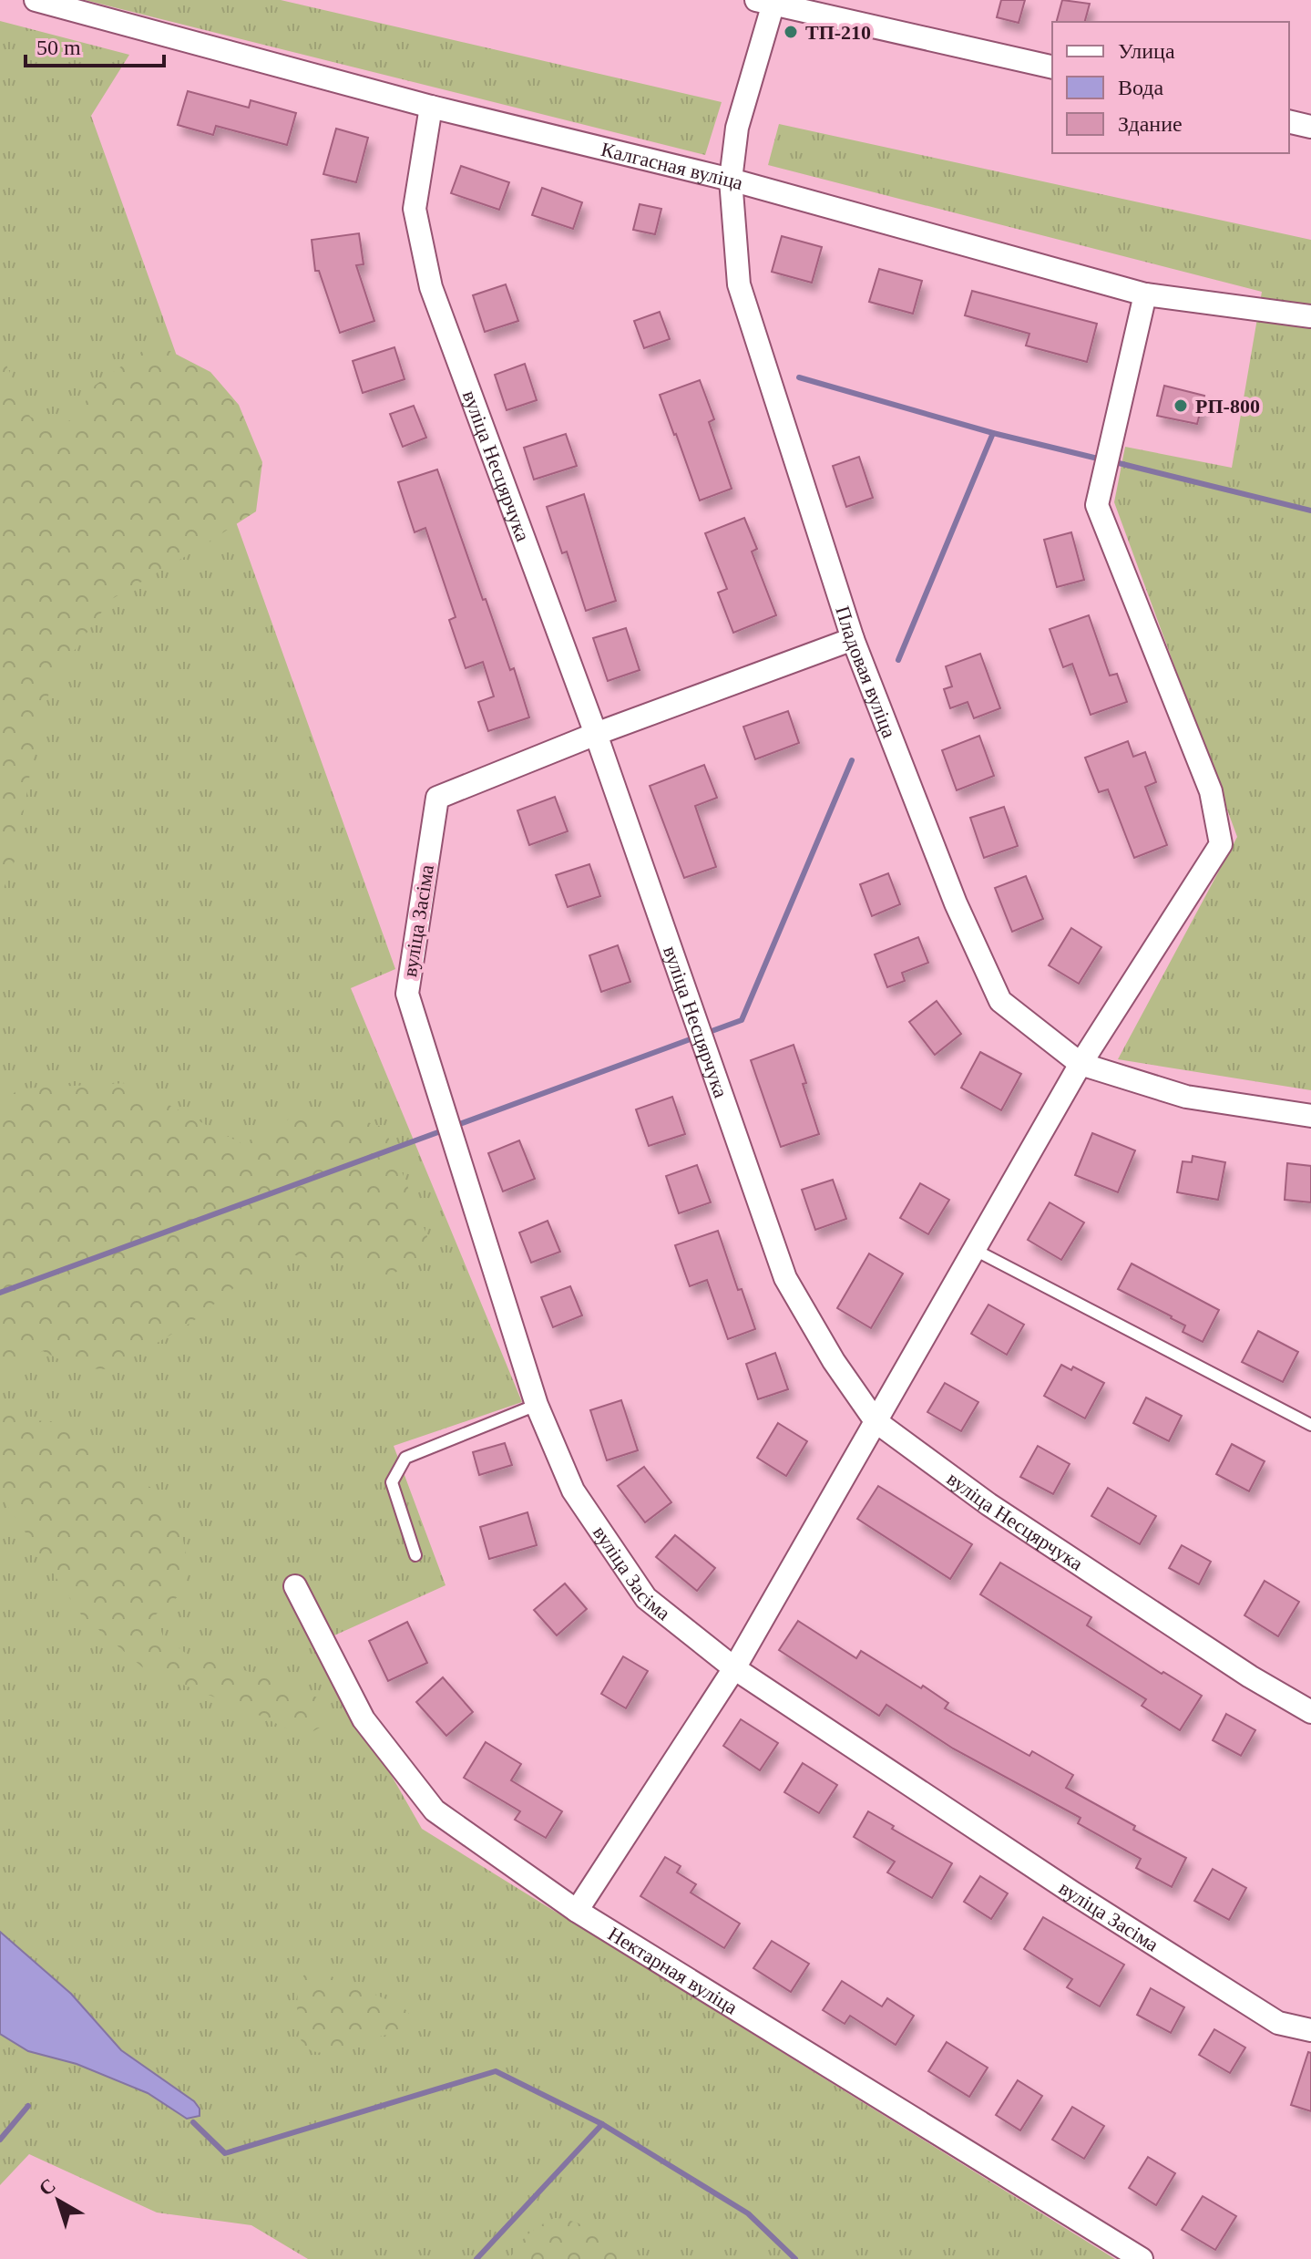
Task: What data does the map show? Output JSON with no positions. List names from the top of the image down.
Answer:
{
  "streets": {
    "street": [
      "Калгасная вуліца",
      "вуліца Несцярчука",
      "Пладовая вуліца",
      "вуліца Засіма",
      "Нектарная вуліца"
    ]
  },
  "crossings": [
    ["Калгасная вуліца", "вуліца Несцярчука"],
    ["Калгасная вуліца", "Пладовая вуліца"],
    ["вуліца Несцярчука", "вуліца Засіма"]
  ],
  "places": ["ТП-210", "РП-800"],
  "legend": ["Улица", "Вода", "Здание"],
  "scale_bar": "50 m",
  "north": "top left"
}
